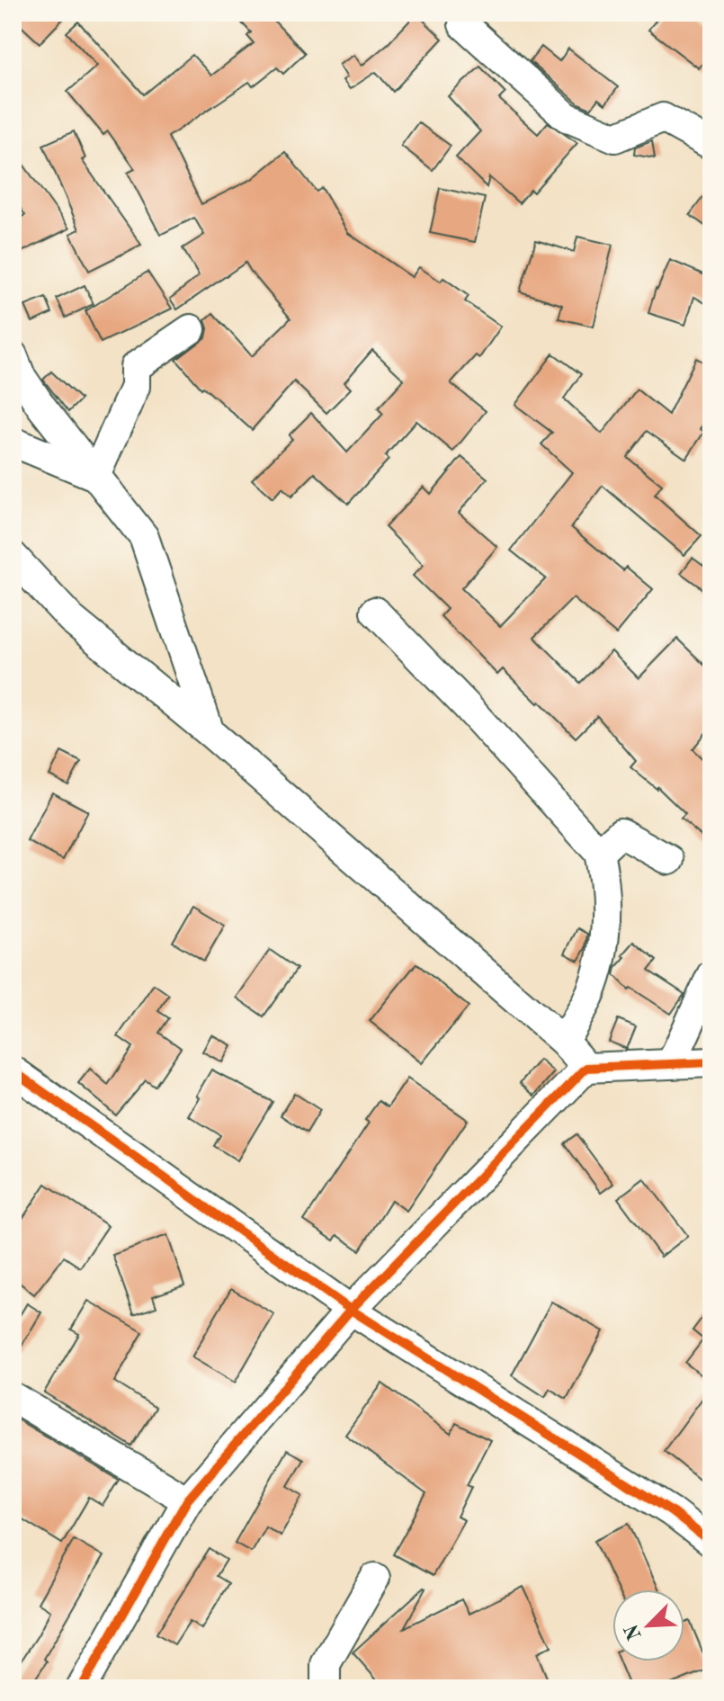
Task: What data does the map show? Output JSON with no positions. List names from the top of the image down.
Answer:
{
  "north": "bottom left"
}
